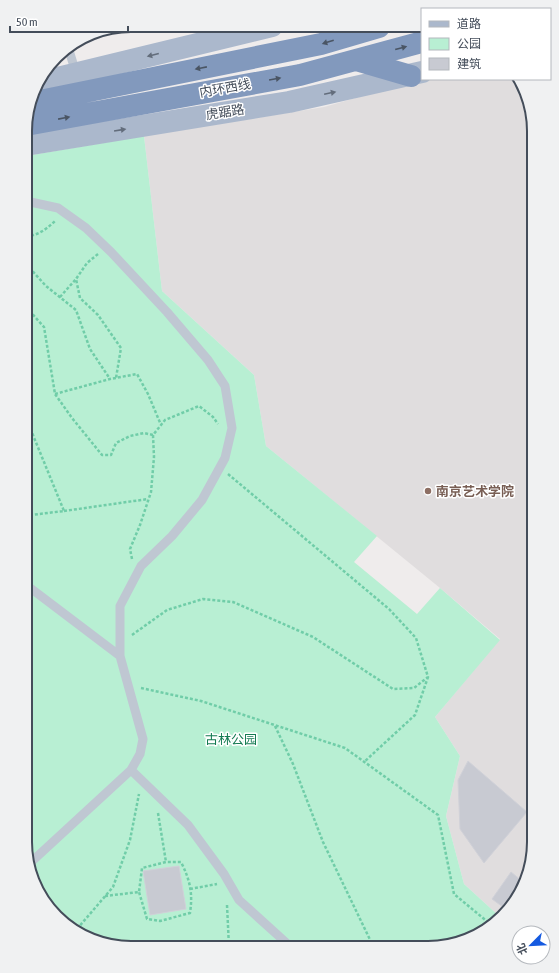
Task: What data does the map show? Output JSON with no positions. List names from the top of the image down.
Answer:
{
  "streets": {
    "highway": ["内环西线"],
    "main road": ["虎踞路"]
  },
  "parks": ["古林公园"],
  "places": ["南京艺术学院"],
  "legend": ["道路", "公园", "建筑"],
  "scale_bar": "50 m",
  "north": "bottom left"
}
